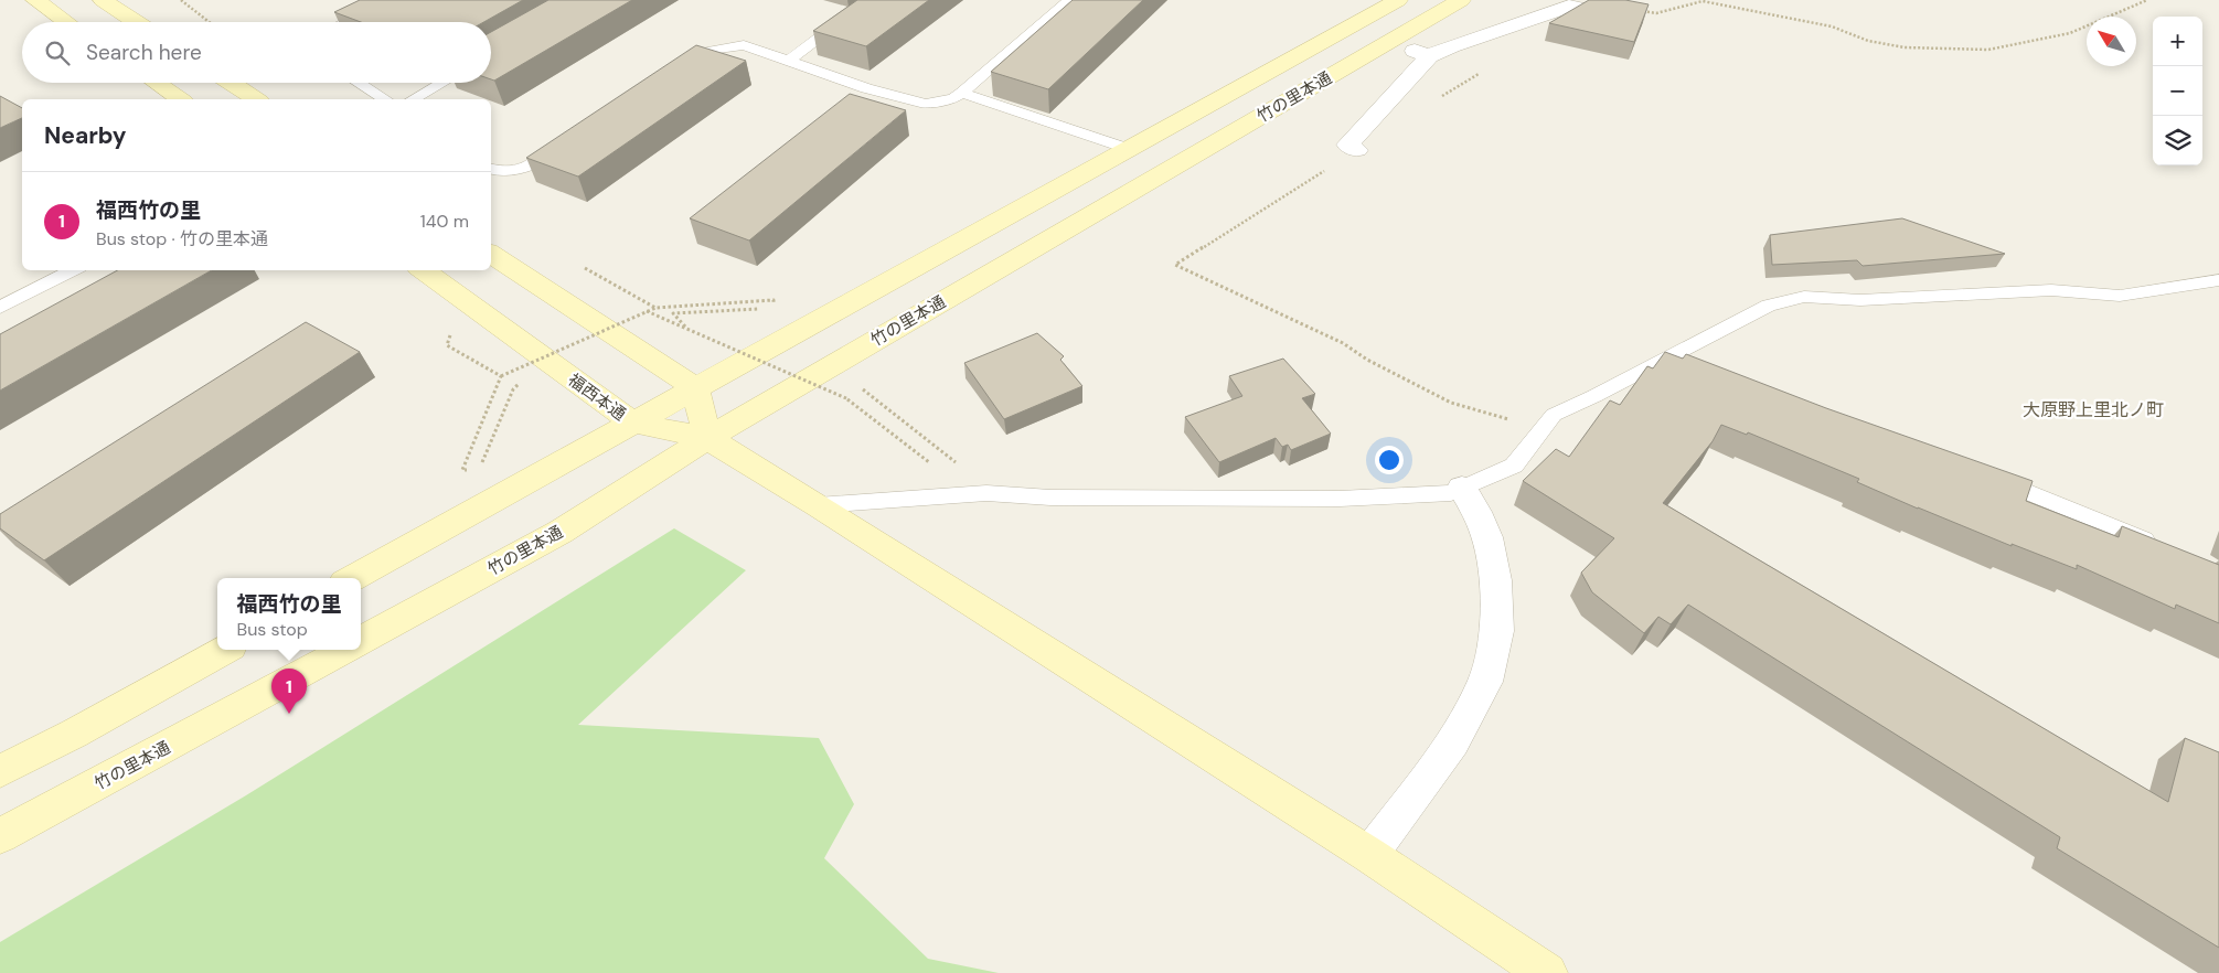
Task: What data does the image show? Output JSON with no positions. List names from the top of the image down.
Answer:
{
  "streets": {
    "street": ["竹の里本通", "福西本通"]
  },
  "crossings": [
    ["竹の里本通", "福西本通"]
  ],
  "districts": ["大原野上里北ノ町"],
  "north": "top left",
  "page": {
    "map_buttons": ["+", "−"],
    "search": "Search here",
    "heading": "Nearby",
    "list": [
      {
        "mark": "1",
        "name": "福西竹の里",
        "note": "Bus stop · 竹の里本通",
        "value": "140 m"
      }
    ],
    "popup": ["福西竹の里", "Bus stop"],
    "pins": "1"
  }
}
